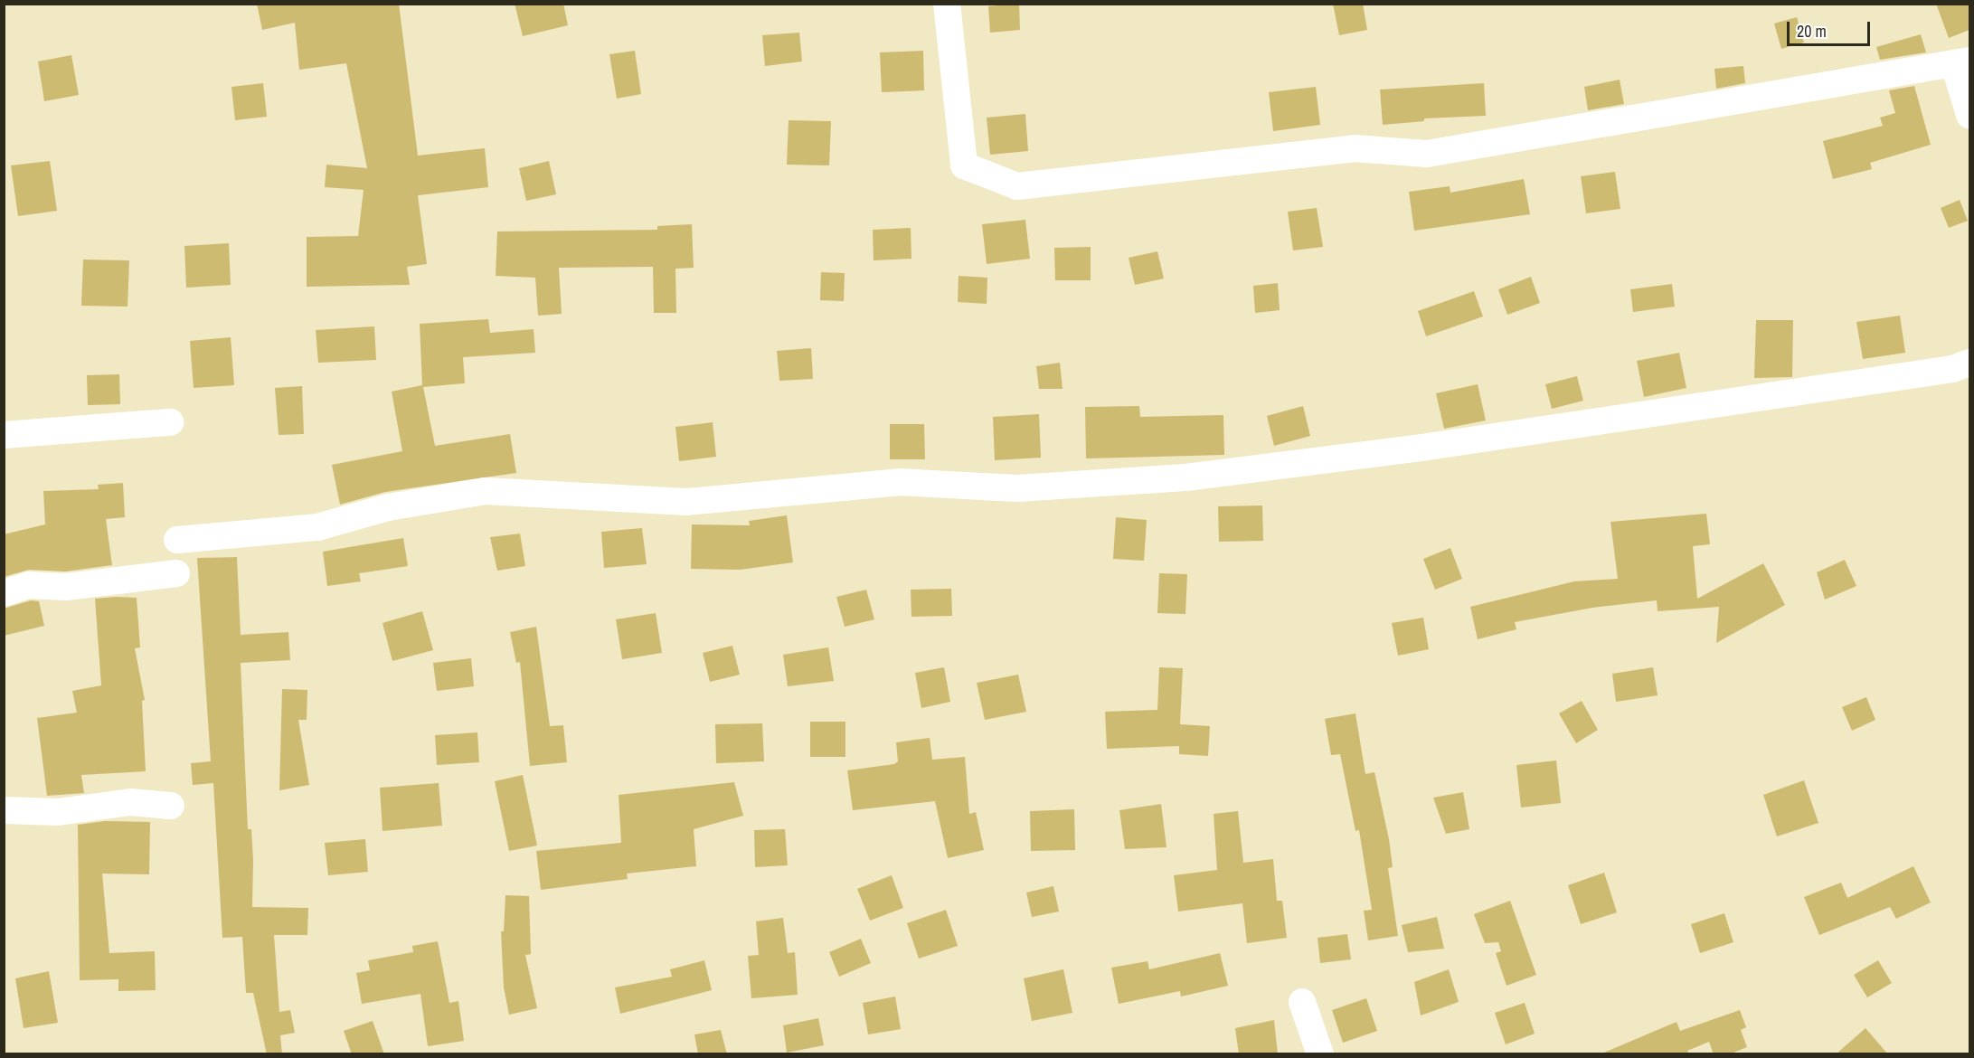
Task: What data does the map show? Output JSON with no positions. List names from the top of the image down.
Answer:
{
  "scale_bar": "20 m"
}
